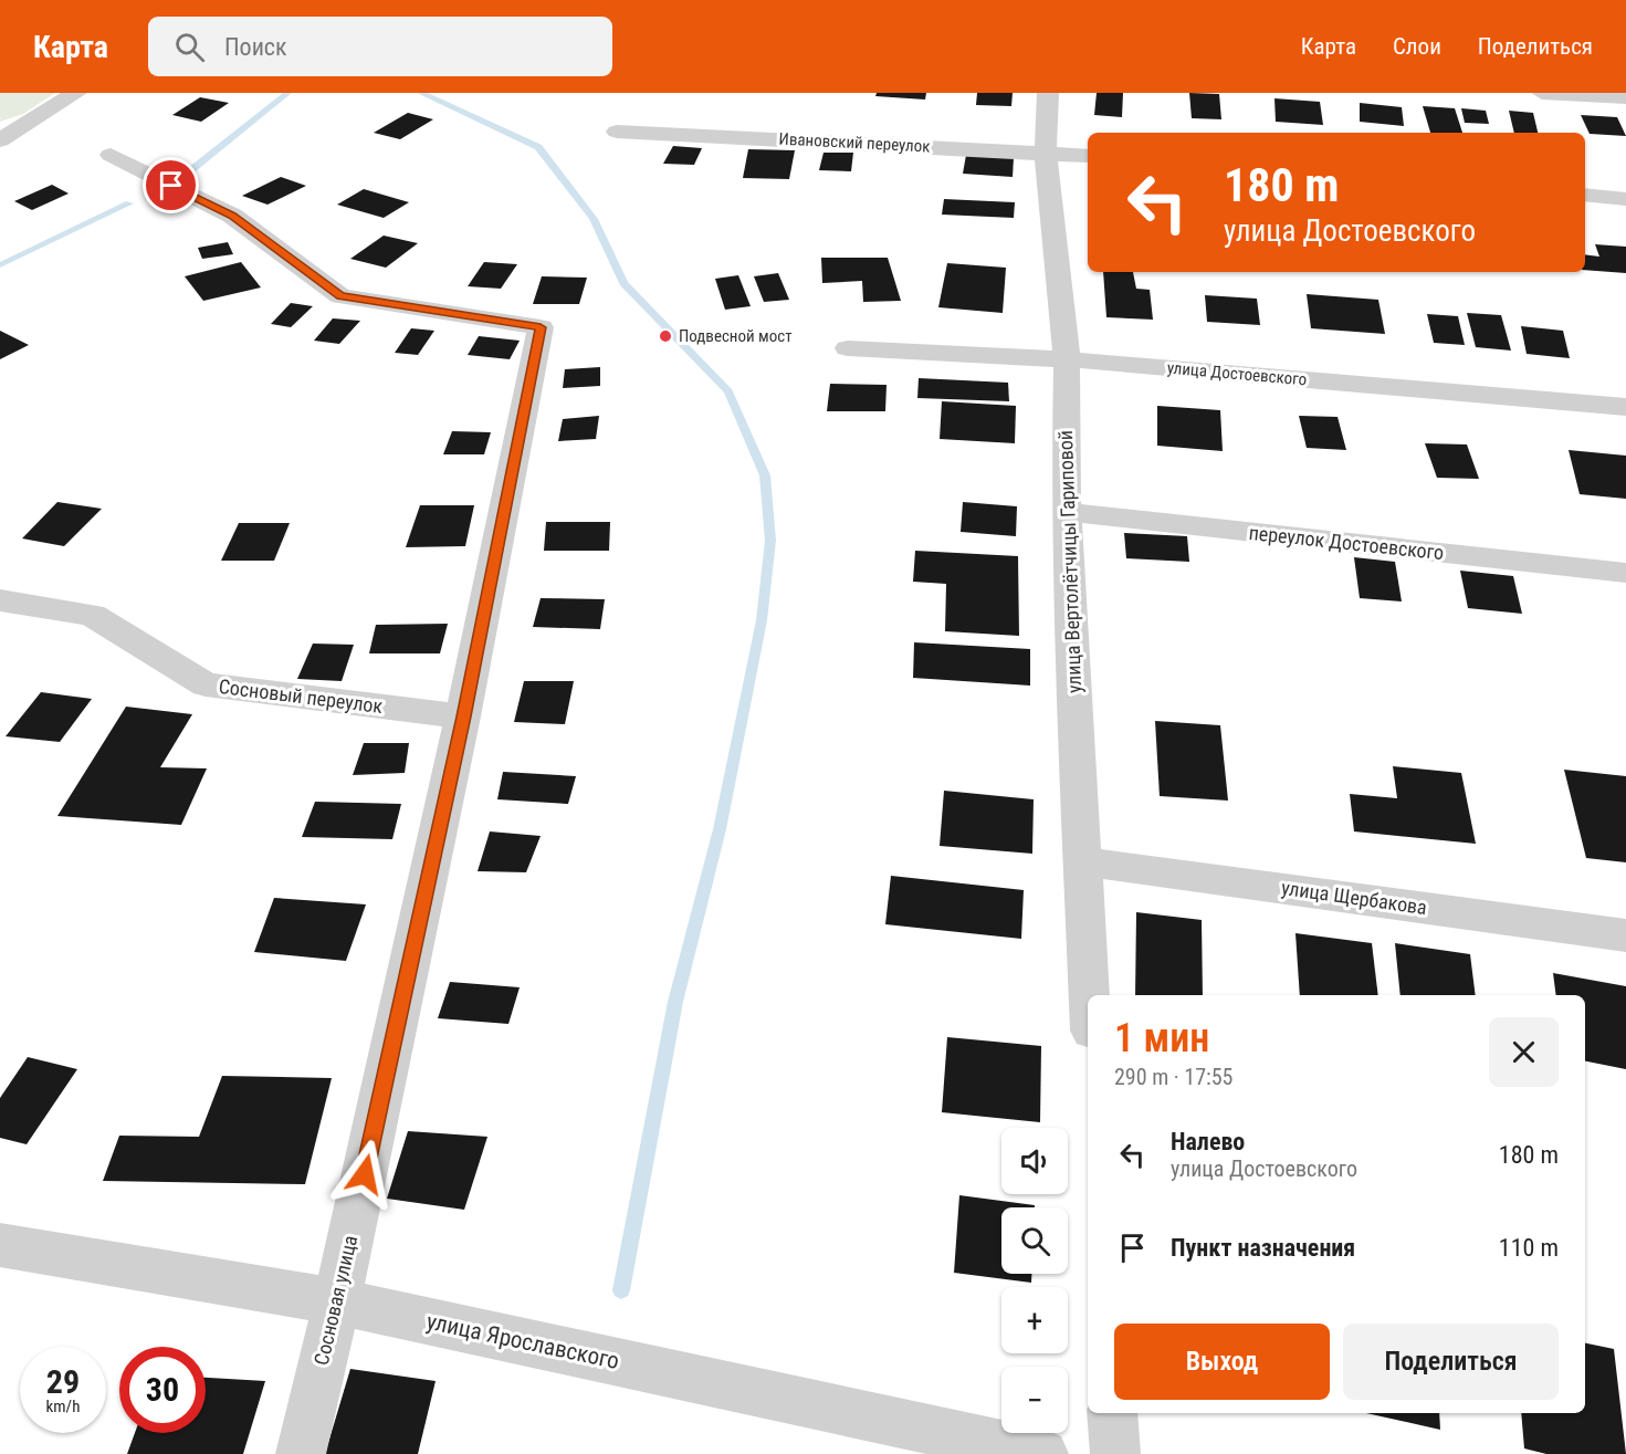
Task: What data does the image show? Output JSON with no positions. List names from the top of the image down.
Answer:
{
  "streets": {
    "street": [
      "Ивановский переулок",
      "улица Достоевского",
      "переулок Достоевского",
      "улица Вертолётчицы Гариповой",
      "Сосновый переулок",
      "улица Щербакова",
      "Сосновая улица",
      "улица Ярославского"
    ]
  },
  "crossings": [
    ["Ивановский переулок", "улица Вертолётчицы Гариповой"],
    ["улица Достоевского", "улица Вертолётчицы Гариповой"],
    ["переулок Достоевского", "улица Вертолётчицы Гариповой"],
    ["улица Вертолётчицы Гариповой", "улица Щербакова"],
    ["Сосновый переулок", "Сосновая улица"],
    ["Сосновая улица", "улица Ярославского"]
  ],
  "places": ["Подвесной мост"],
  "page": {
    "header": "Карта",
    "search": "Поиск",
    "nav": ["Карта", "Слои", "Поделиться"],
    "turn": ["180 m", "улица Достоевского"],
    "heading": ["1 мин", "290 m · 17:55"],
    "list": [
      {
        "name": "Налево",
        "note": "улица Достоевского",
        "value": "180 m"
      },
      {
        "name": "Пункт назначения",
        "value": "110 m"
      }
    ],
    "map_buttons": ["+", "−"],
    "buttons": ["Выход", "Поделиться"],
    "speed": "29 km/h",
    "limit": "30"
  }
}
